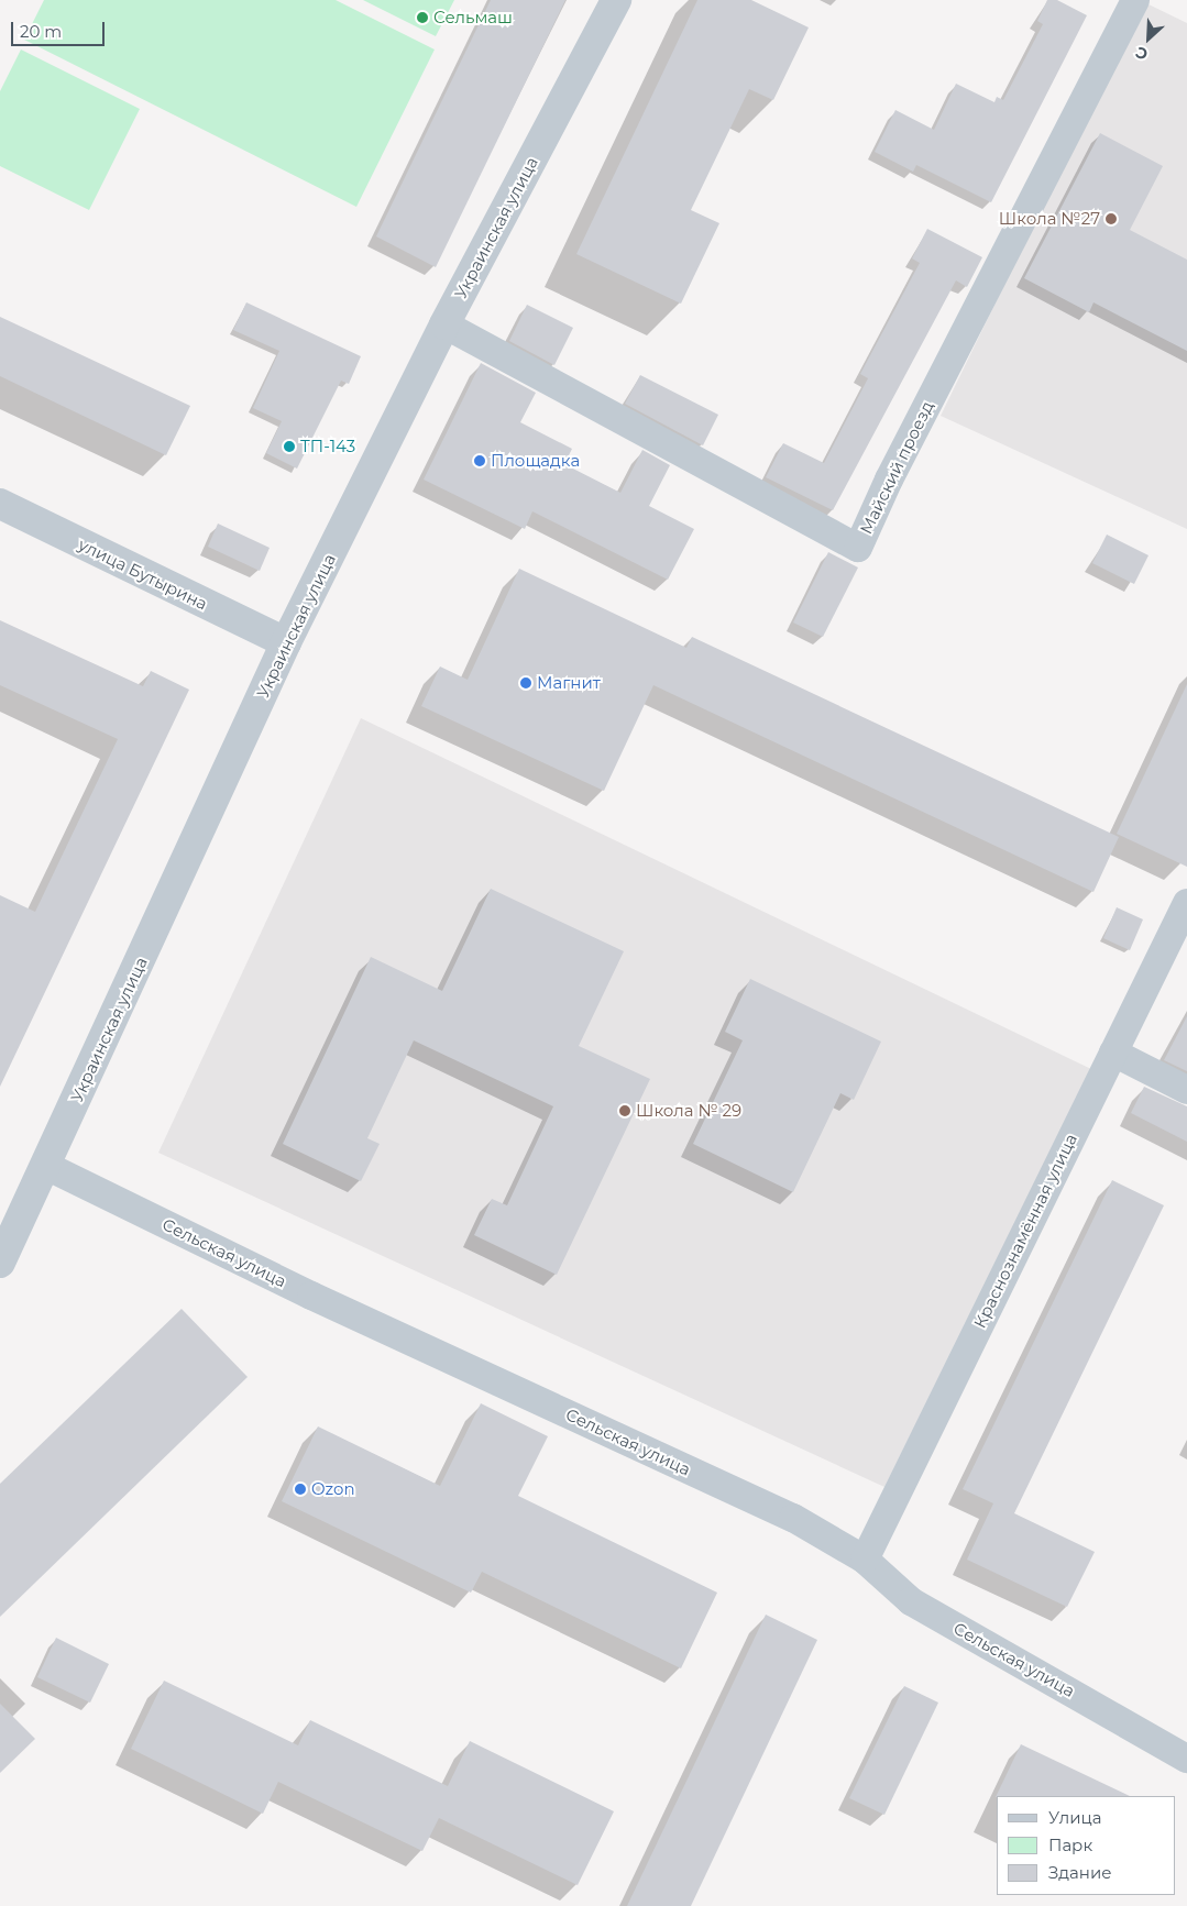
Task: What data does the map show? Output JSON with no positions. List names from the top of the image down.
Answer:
{
  "streets": {
    "street": [
      "Украинская улица",
      "Майский проезд",
      "улица Бутырина",
      "Краснознамённая улица",
      "Сельская улица"
    ]
  },
  "crossings": [
    ["Украинская улица", "Майский проезд"],
    ["Украинская улица", "улица Бутырина"],
    ["Украинская улица", "Сельская улица"],
    ["Краснознамённая улица", "Сельская улица"]
  ],
  "places": [
    "Сельмаш",
    "Школа №27",
    "ТП-143",
    "Площадка",
    "Магнит",
    "Школа № 29",
    "Ozon"
  ],
  "legend": ["Улица", "Парк", "Здание"],
  "scale_bar": "20 m",
  "north": "bottom left"
}
